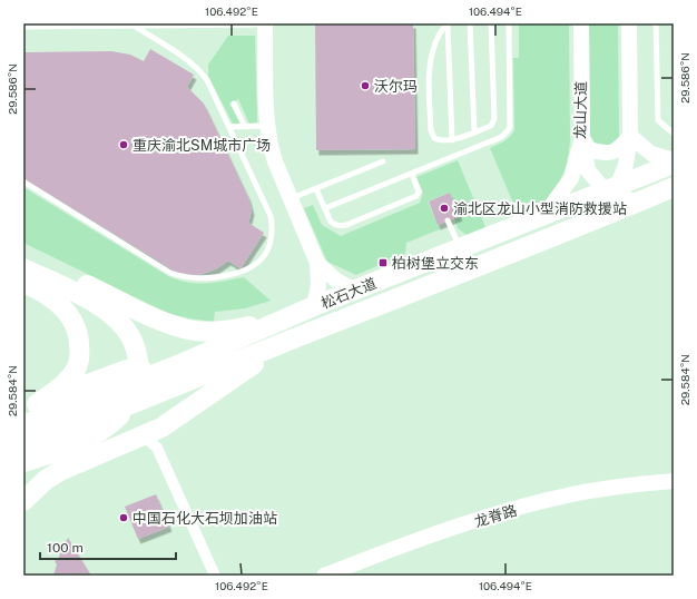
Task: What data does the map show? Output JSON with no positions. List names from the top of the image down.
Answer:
{
  "streets": {
    "highway": ["松石大道"],
    "street": ["龙山大道", "龙脊路"]
  },
  "crossings": [
    ["龙山大道", "松石大道"]
  ],
  "places": {
    "other": [
      "沃尔玛",
      "重庆渝北SM城市广场",
      "渝北区龙山小型消防救援站",
      "中国石化大石坝加油站"
    ],
    "transit": ["柏树堡立交东"]
  },
  "scale_bar": "100 m",
  "coordinates": [
    "106.492°E",
    "106.494°E",
    "29.586°N",
    "29.584°N"
  ]
}
